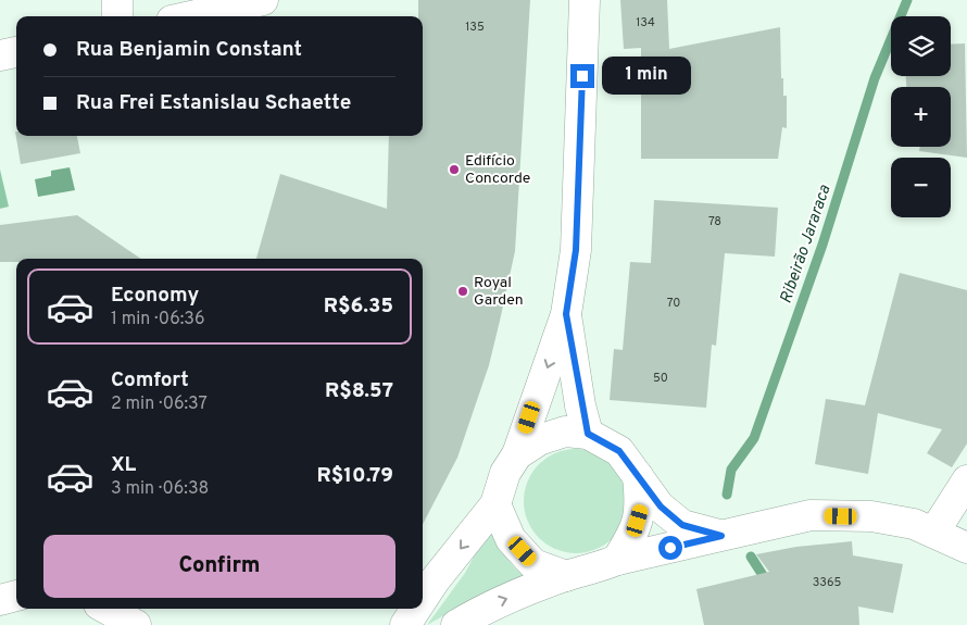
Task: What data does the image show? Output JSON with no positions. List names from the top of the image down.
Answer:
{
  "water": ["Ribeirão Jararaca"],
  "places": ["Edifício Concorde", "Royal Garden"],
  "house_numbers": [
    "134",
    "135",
    "78",
    "70",
    "50",
    "3365"
  ],
  "page": {
    "map_buttons": ["+", "−"],
    "banner": ["Rua Benjamin Constant", "Rua Frei Estanislau Schaette"],
    "bubble": "1 min",
    "list": [
      {
        "name": "Economy",
        "note": "1 min · 06:36",
        "value": "R$6.35"
      },
      {
        "name": "Comfort",
        "note": "2 min · 06:37",
        "value": "R$8.57"
      },
      {
        "name": "XL",
        "note": "3 min · 06:38",
        "value": "R$10.79"
      }
    ],
    "buttons": "Confirm"
  }
}
